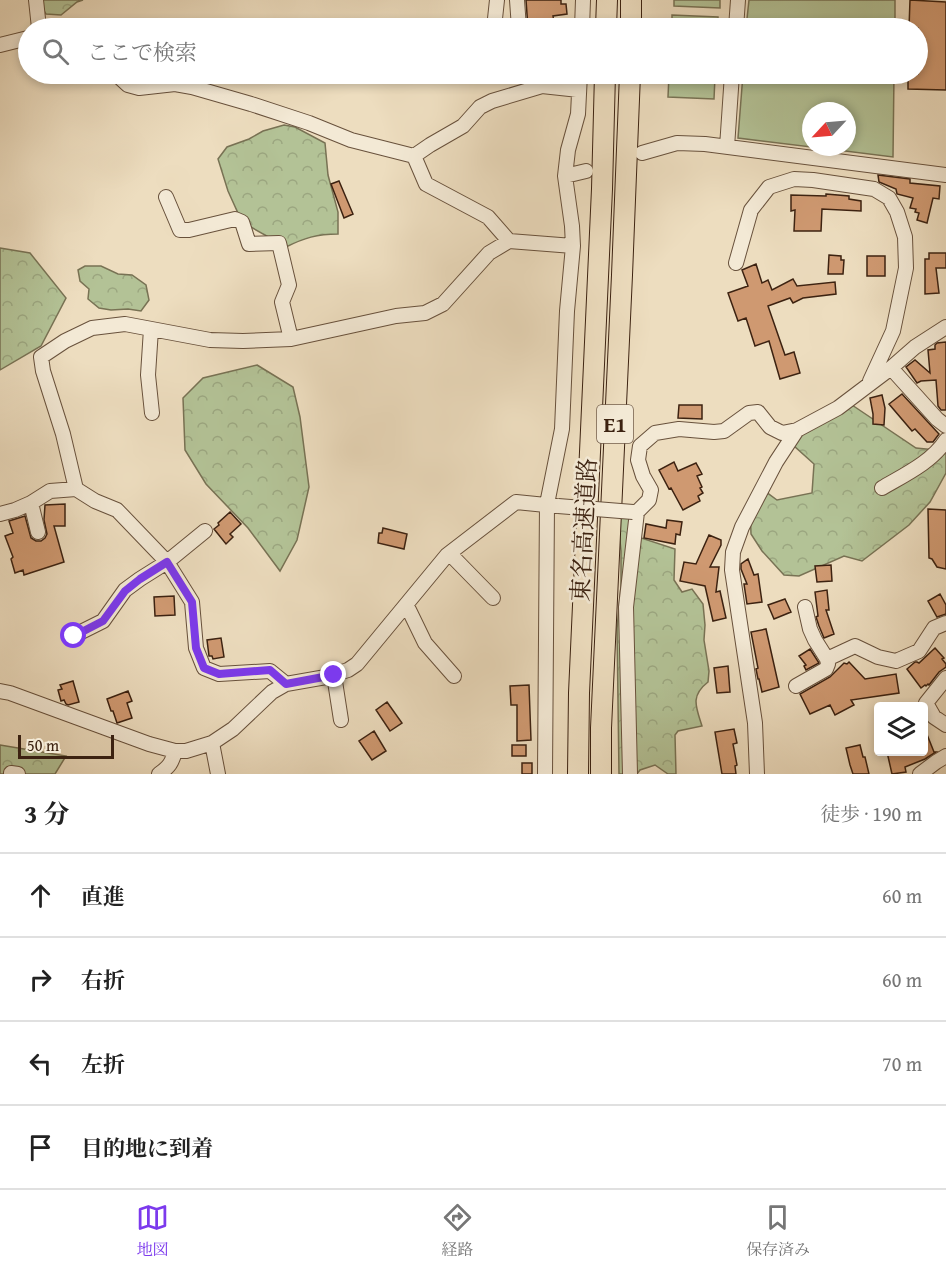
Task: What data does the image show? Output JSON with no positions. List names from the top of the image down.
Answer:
{
  "streets": {
    "highway": ["E1", "東名高速道路"]
  },
  "scale_bar": "50 m",
  "north": "bottom left",
  "page": {
    "search": "ここで検索",
    "scale": "50 m",
    "heading": ["3 分", "徒歩 · 190 m"],
    "list": [
      ["直進", "60 m"],
      ["右折", "60 m"],
      ["左折", "70 m"],
      "目的地に到着"
    ],
    "nav": ["地図", "経路", "保存済み"]
  }
}
